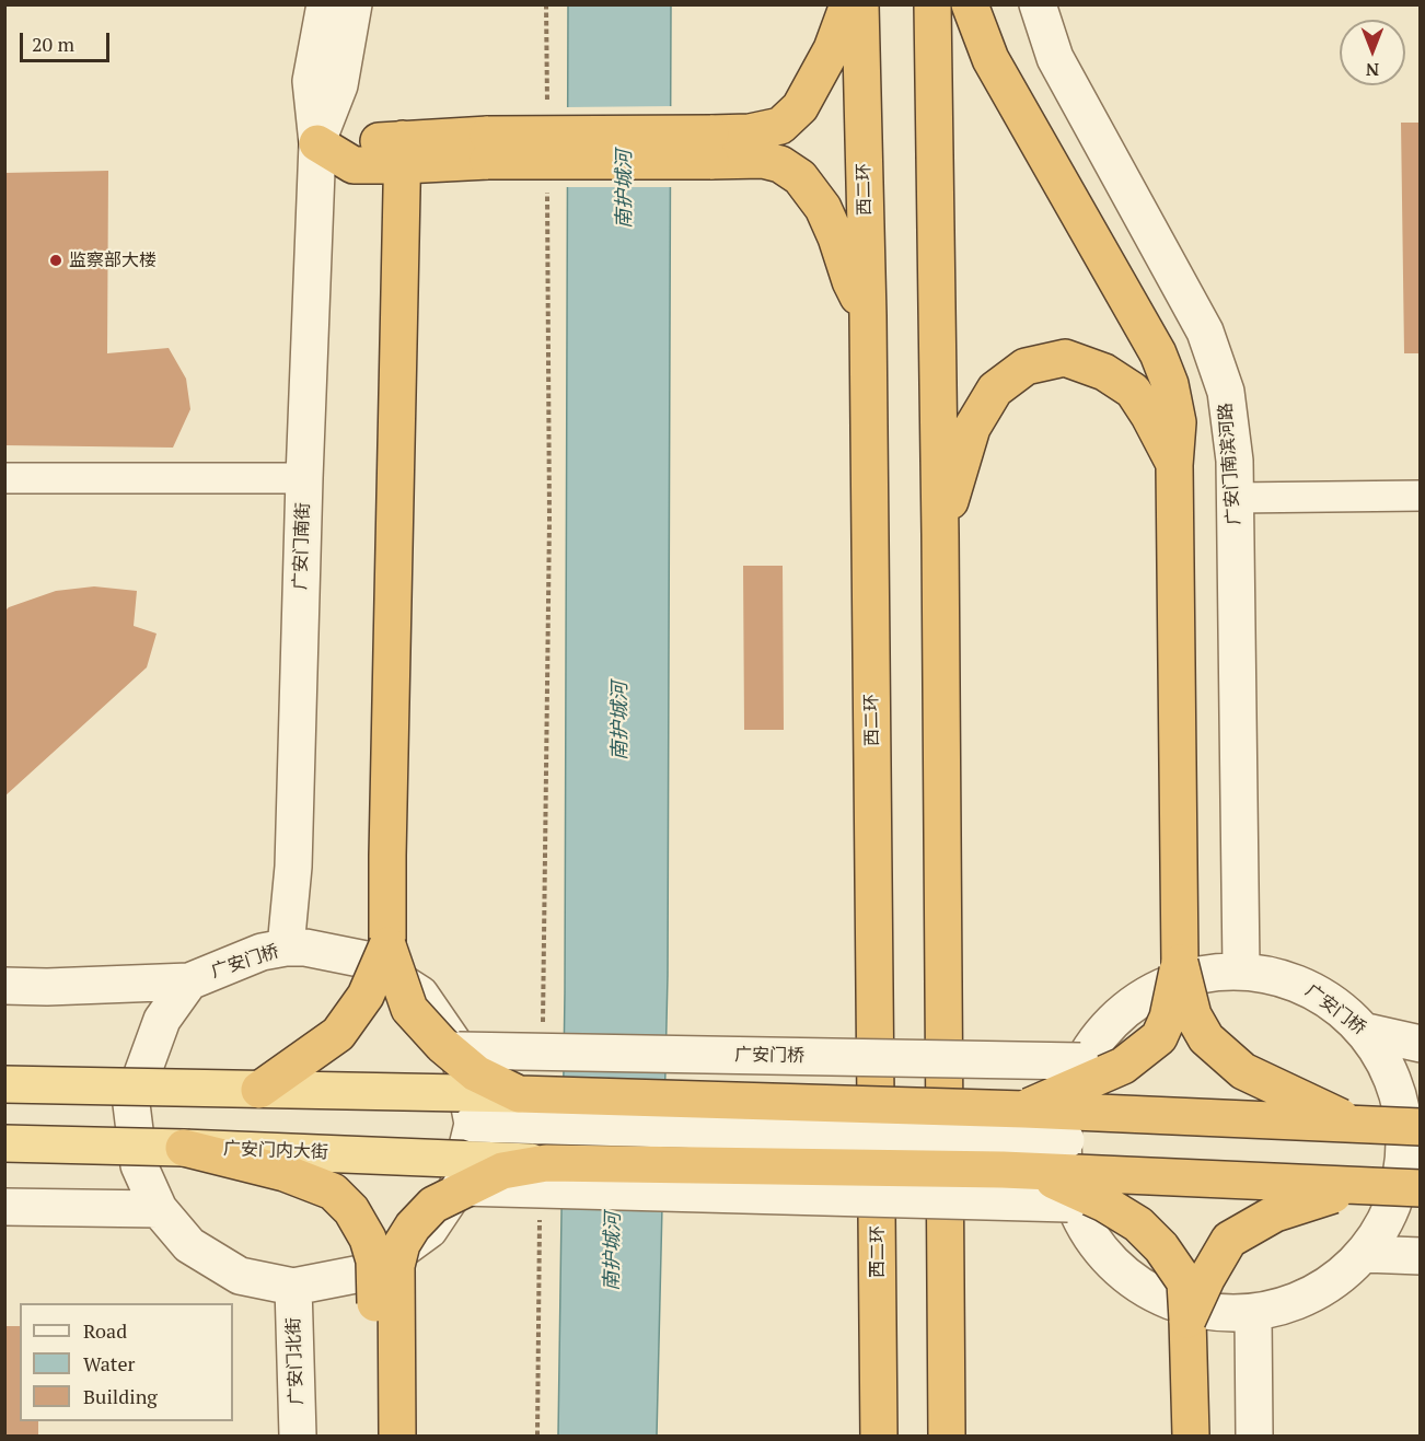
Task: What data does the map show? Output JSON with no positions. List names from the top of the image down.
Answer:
{
  "streets": {
    "highway": ["西二环"],
    "main road": ["广安门内大街"],
    "street": [
      "广安门南滨河路",
      "广安门南街",
      "广安门桥",
      "广安门北街"
    ]
  },
  "crossings": [
    ["广安门南滨河路", "广安门桥"],
    ["广安门南街", "广安门桥"],
    ["广安门桥", "广安门北街"]
  ],
  "water": ["南护城河"],
  "places": ["监察部大楼"],
  "legend": ["Road", "Water", "Building"],
  "scale_bar": "20 m",
  "north": "bottom"
}
